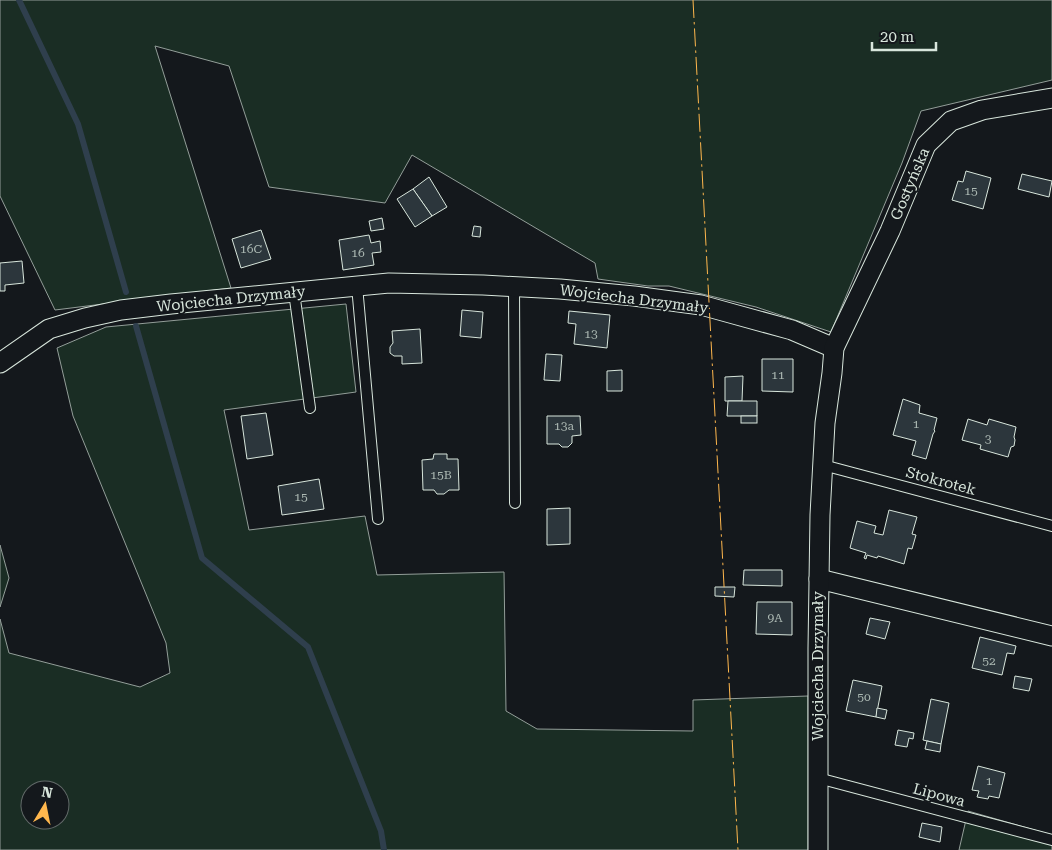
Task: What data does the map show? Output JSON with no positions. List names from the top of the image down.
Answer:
{
  "streets": {
    "street": ["Gostyńska", "Wojciecha Drzymały"],
    "lane": ["Stokrotek", "Lipowa"]
  },
  "crossings": [
    ["Gostyńska", "Wojciecha Drzymały"],
    ["Wojciecha Drzymały", "Stokrotek"],
    ["Wojciecha Drzymały", "Lipowa"]
  ],
  "house_numbers": [
    "15",
    "16C",
    "16",
    "13",
    "11",
    "1",
    "13a",
    "3",
    "15B",
    "15",
    "9A",
    "52",
    "50",
    "1"
  ],
  "scale_bar": "20 m",
  "north": "top"
}
